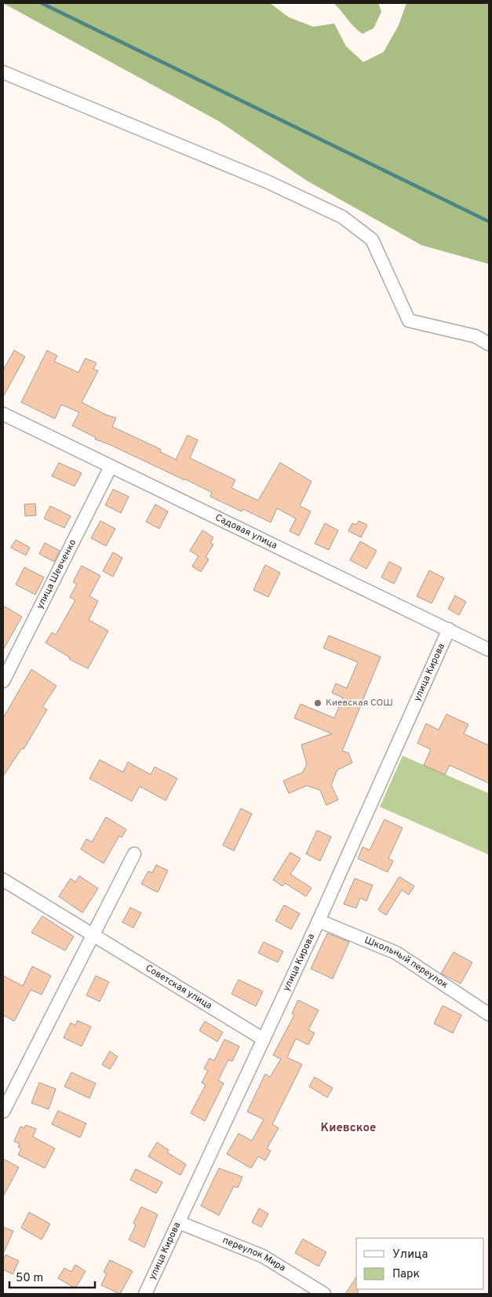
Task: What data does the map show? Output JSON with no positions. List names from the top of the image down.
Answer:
{
  "streets": {
    "street": [
      "Садовая улица",
      "улица Шевченко",
      "улица Кирова",
      "Школьный переулок",
      "Советская улица",
      "переулок Мира"
    ]
  },
  "crossings": [
    ["Садовая улица", "улица Шевченко"],
    ["Садовая улица", "улица Кирова"],
    ["улица Кирова", "Школьный переулок"],
    ["улица Кирова", "Советская улица"],
    ["улица Кирова", "переулок Мира"]
  ],
  "districts": ["Киевское"],
  "places": ["Киевская СОШ"],
  "legend": ["Улица", "Парк"],
  "scale_bar": "50 m"
}
